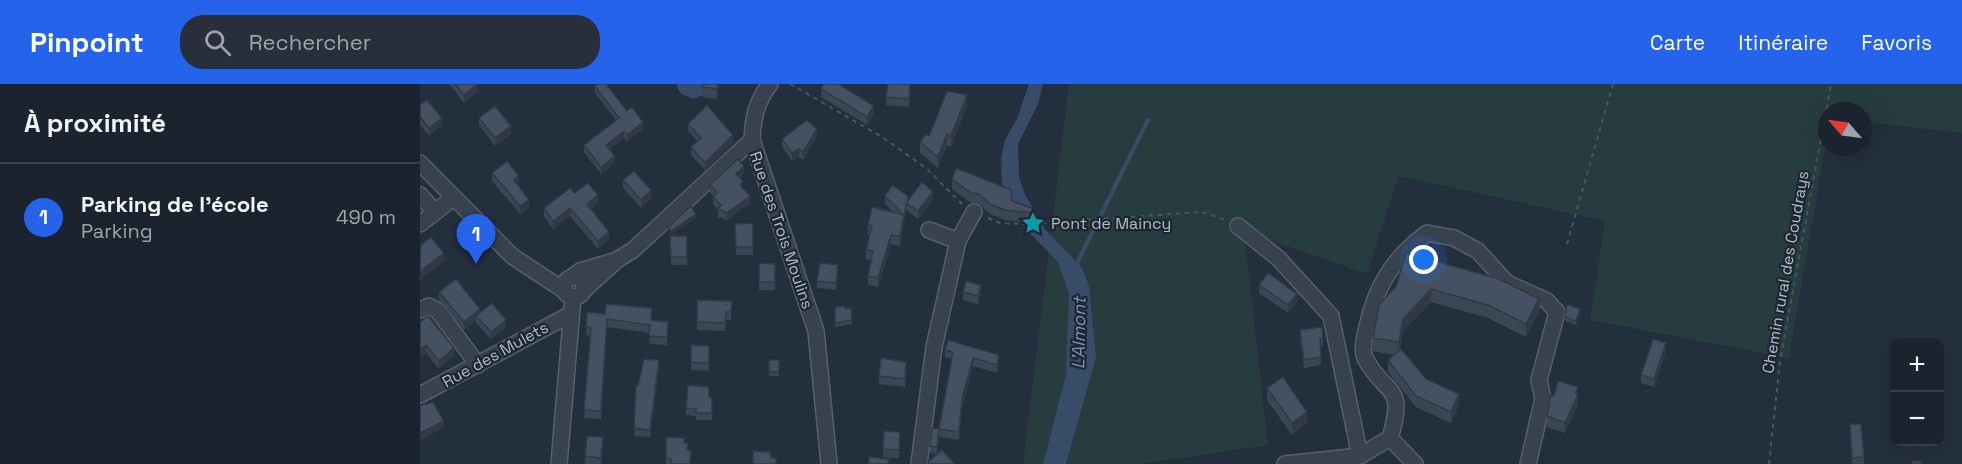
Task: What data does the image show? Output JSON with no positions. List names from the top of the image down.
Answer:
{
  "streets": {
    "street": ["Rue des Trois Moulins", "Rue des Mulets"],
    "path": ["Chemin rural des Coudrays"]
  },
  "water": ["L'Almont"],
  "places": {
    "place": ["Pont de Maincy"]
  },
  "north": "top left",
  "page": {
    "header": "Pinpoint",
    "search": "Rechercher",
    "nav": ["Carte", "Itinéraire", "Favoris"],
    "heading": "À proximité",
    "list": [
      {
        "mark": "1",
        "name": "Parking de l'école",
        "note": "Parking",
        "value": "490 m"
      }
    ],
    "pins": "1",
    "map_buttons": ["+", "−"]
  }
}
